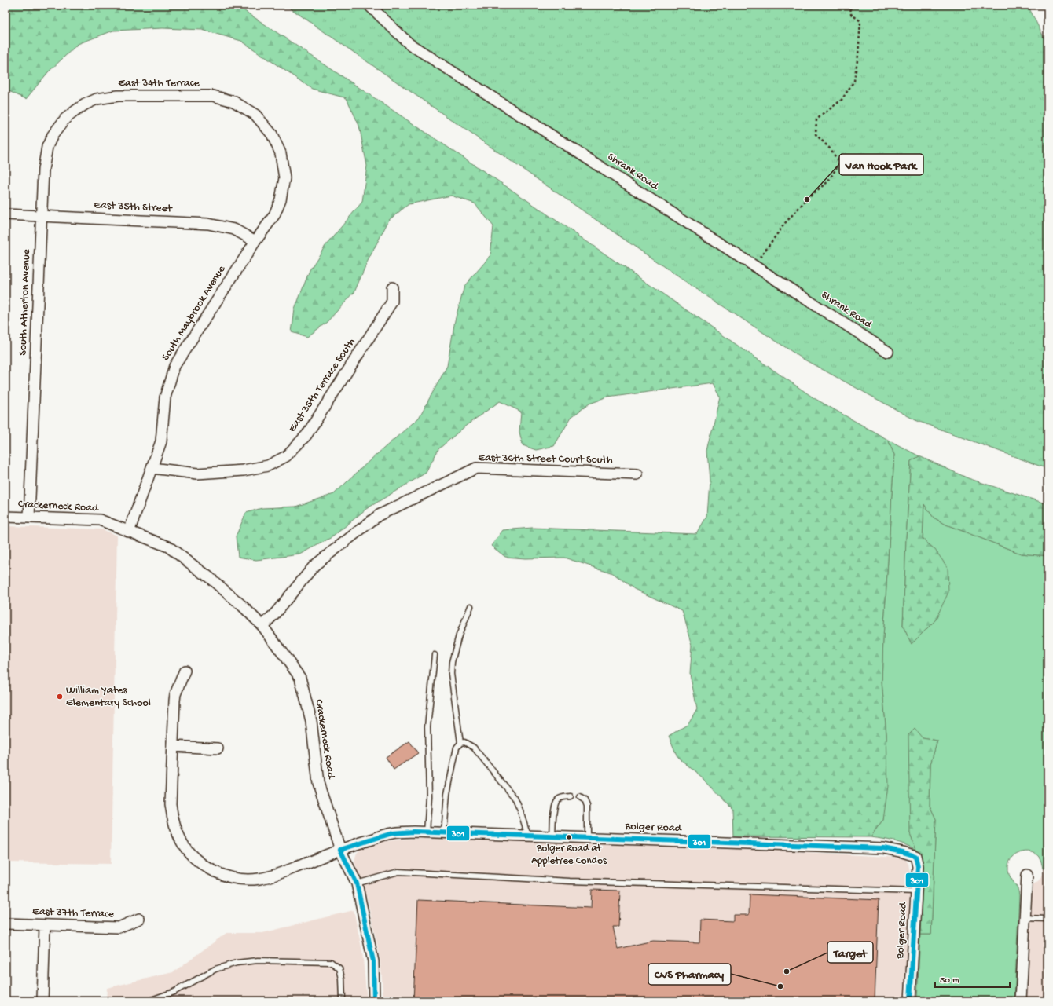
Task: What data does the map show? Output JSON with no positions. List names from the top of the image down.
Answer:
{
  "streets": {
    "street": [
      "East 34th Terrace",
      "Shrank Road",
      "East 35th Street",
      "South Atherton Avenue",
      "South Maybrook Avenue",
      "East 35th Terrace South",
      "East 36th Street Court South",
      "Crackerneck Road",
      "Bolger Road",
      "East 37th Terrace"
    ]
  },
  "crossings": [
    ["East 34th Terrace", "South Atherton Avenue"],
    ["East 34th Terrace", "South Maybrook Avenue"],
    ["East 35th Street", "South Atherton Avenue"],
    ["East 35th Street", "South Maybrook Avenue"],
    ["South Atherton Avenue", "Crackerneck Road"],
    ["South Maybrook Avenue", "East 35th Terrace South"],
    ["South Maybrook Avenue", "Crackerneck Road"],
    ["East 36th Street Court South", "Crackerneck Road"],
    ["Crackerneck Road", "Bolger Road"]
  ],
  "places": [
    "Van Hook Park",
    "William Yates Elementary School",
    "Bolger Road at Appletree Condos",
    "Target",
    "CVS Pharmacy"
  ],
  "lines": ["transit line 301"],
  "scale_bar": "50 m"
}
